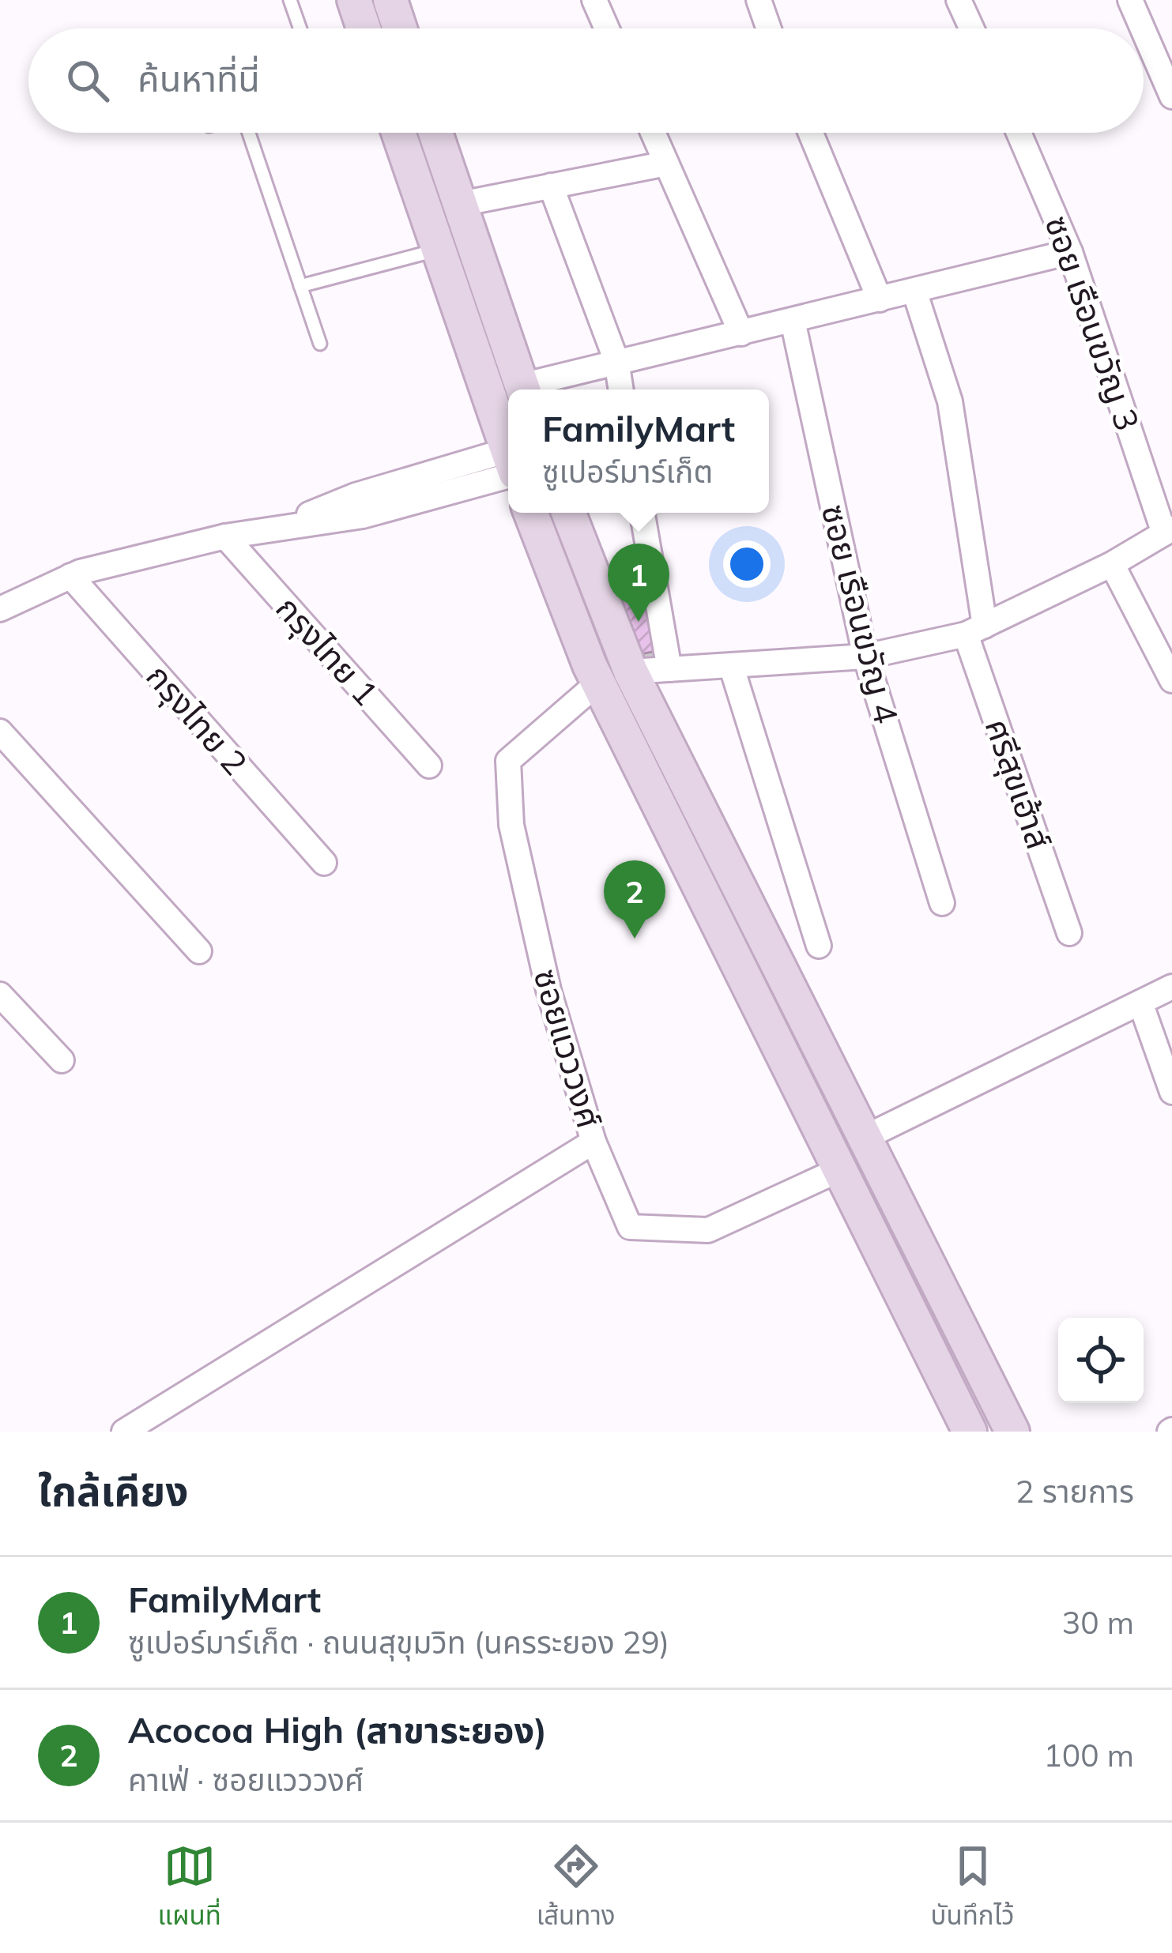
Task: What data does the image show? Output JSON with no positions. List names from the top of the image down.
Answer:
{
  "streets": {
    "street": [
      "ซอย เรือนขวัญ 3",
      "ซอย เรือนขวัญ 4",
      "กรุงไทย 1",
      "กรุงไทย 2",
      "ศรีสุขเฮ้าส์",
      "ซอยแวววงศ์"
    ]
  },
  "page": {
    "search": "ค้นหาที่นี่",
    "popup": ["FamilyMart", "ซูเปอร์มาร์เก็ต"],
    "pins": ["1", "2"],
    "heading": ["ใกล้เคียง", "2 รายการ"],
    "list": [
      {
        "mark": "1",
        "name": "FamilyMart",
        "note": "ซูเปอร์มาร์เก็ต · ถนนสุขุมวิท (นครระยอง 29)",
        "value": "30 m"
      },
      {
        "mark": "2",
        "name": "Acocoa High (สาขาระยอง)",
        "note": "คาเฟ่ · ซอยแวววงศ์",
        "value": "100 m"
      }
    ],
    "nav": ["แผนที่", "เส้นทาง", "บันทึกไว้"]
  }
}
